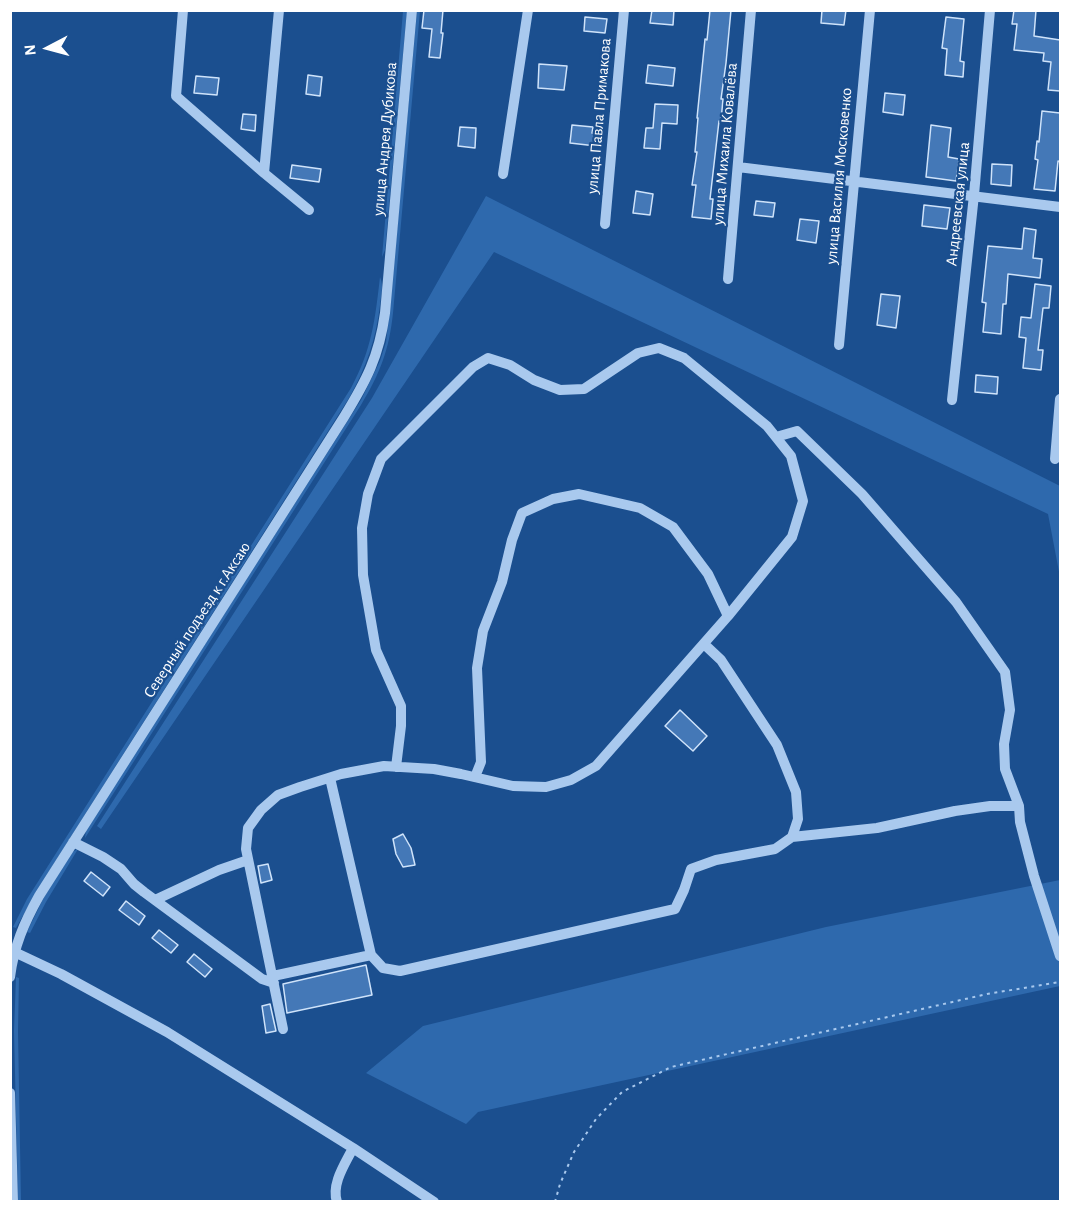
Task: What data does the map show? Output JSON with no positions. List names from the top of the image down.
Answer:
{
  "streets": {
    "street": [
      "улица Павла Примакова",
      "улица Андрея Дубикова",
      "улица Михаила Ковалёва",
      "улица Василия Московенко",
      "Андреевская улица",
      "Северный подъезд к г.Аксаю"
    ]
  },
  "crossings": [
    ["улица Андрея Дубикова", "Северный подъезд к г.Аксаю"]
  ],
  "north": "left"
}
